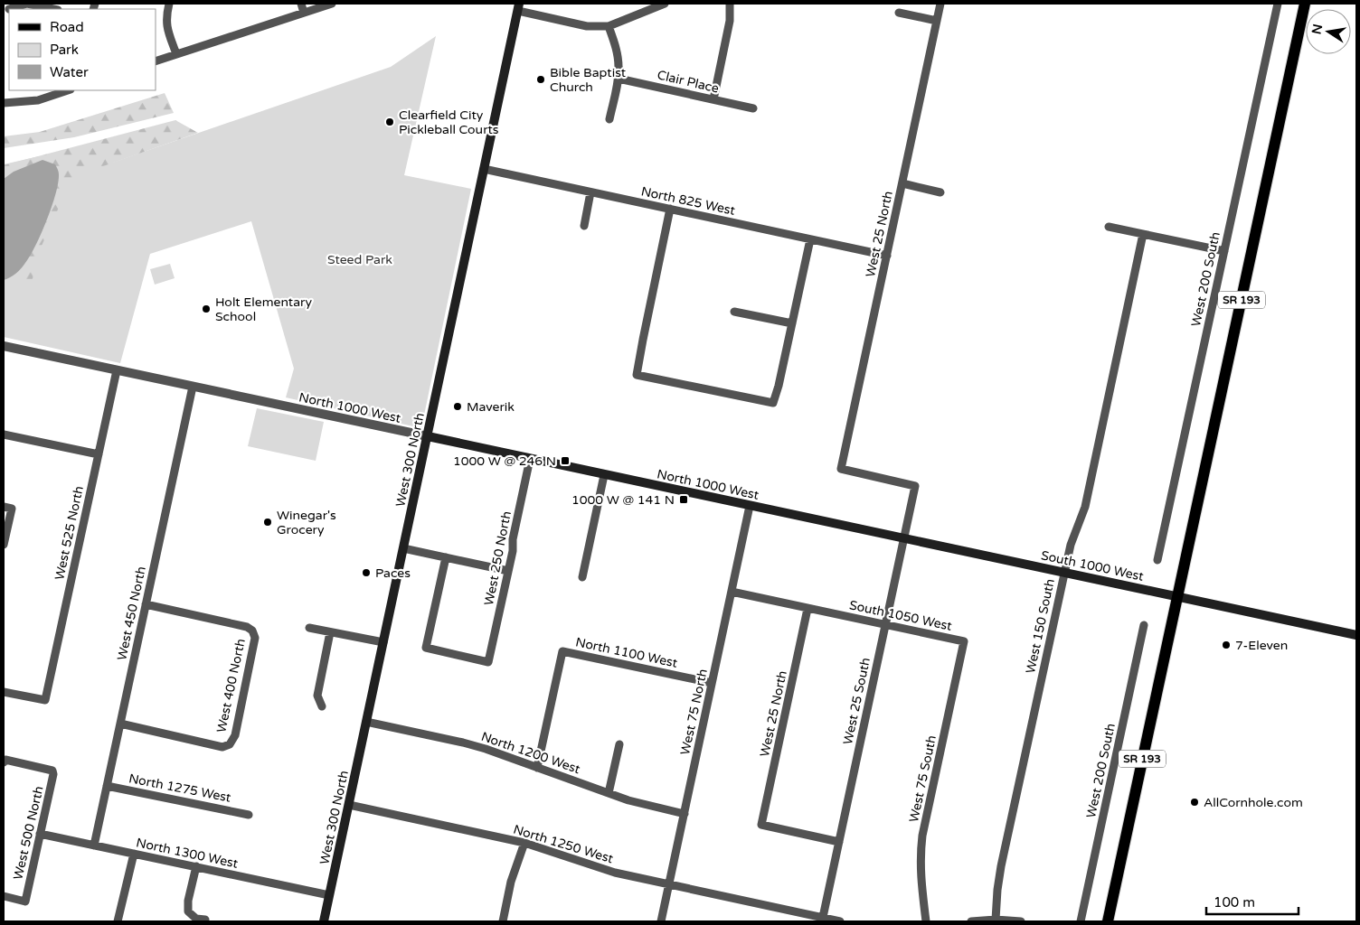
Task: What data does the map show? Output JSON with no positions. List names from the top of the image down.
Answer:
{
  "streets": {
    "main road": [
      "SR 193",
      "North 1000 West",
      "West 300 North",
      "South 1000 West"
    ],
    "street": [
      "Clair Place",
      "North 825 West",
      "West 25 North",
      "West 200 South",
      "West 525 North",
      "West 250 North",
      "West 450 North",
      "South 1050 West",
      "West 150 South",
      "North 1100 West",
      "West 400 North",
      "West 25 South",
      "West 75 North",
      "North 1200 West",
      "West 75 South",
      "North 1275 West",
      "West 500 North",
      "North 1250 West",
      "North 1300 West"
    ]
  },
  "crossings": [
    ["North 825 West", "West 25 North"],
    ["North 825 West", "West 300 North"],
    ["West 25 North", "South 1050 West"],
    ["West 25 North", "West 25 South"],
    ["SR 193", "South 1000 West"],
    ["North 1000 West", "West 300 North"],
    ["North 1000 West", "West 525 North"],
    ["North 1000 West", "West 250 North"],
    ["North 1000 West", "South 1000 West"],
    ["North 1000 West", "West 450 North"],
    ["North 1000 West", "West 75 North"],
    ["West 300 North", "North 1200 West"],
    ["West 300 North", "North 1250 West"],
    ["West 300 North", "North 1300 West"],
    ["South 1000 West", "West 150 South"],
    ["South 1000 West", "West 25 South"],
    ["West 450 North", "West 400 North"],
    ["West 450 North", "North 1275 West"],
    ["West 450 North", "North 1300 West"],
    ["South 1050 West", "West 25 South"],
    ["South 1050 West", "West 75 North"],
    ["South 1050 West", "West 75 South"],
    ["North 1100 West", "West 75 North"],
    ["North 1100 West", "North 1200 West"],
    ["West 25 South", "North 1250 West"],
    ["West 75 North", "North 1200 West"],
    ["West 75 North", "North 1250 West"],
    ["West 500 North", "North 1300 West"]
  ],
  "parks": ["Steed Park"],
  "places": {
    "other": [
      "Bible Baptist Church",
      "Clearfield City Pickleball Courts",
      "Holt Elementary School",
      "Maverik",
      "Winegar's Grocery",
      "Paces",
      "7-Eleven",
      "AllCornhole.com"
    ],
    "transit": ["1000 W @ 246 N", "1000 W @ 141 N"]
  },
  "legend": ["Road", "Park", "Water"],
  "scale_bar": "100 m",
  "north": "left"
}
